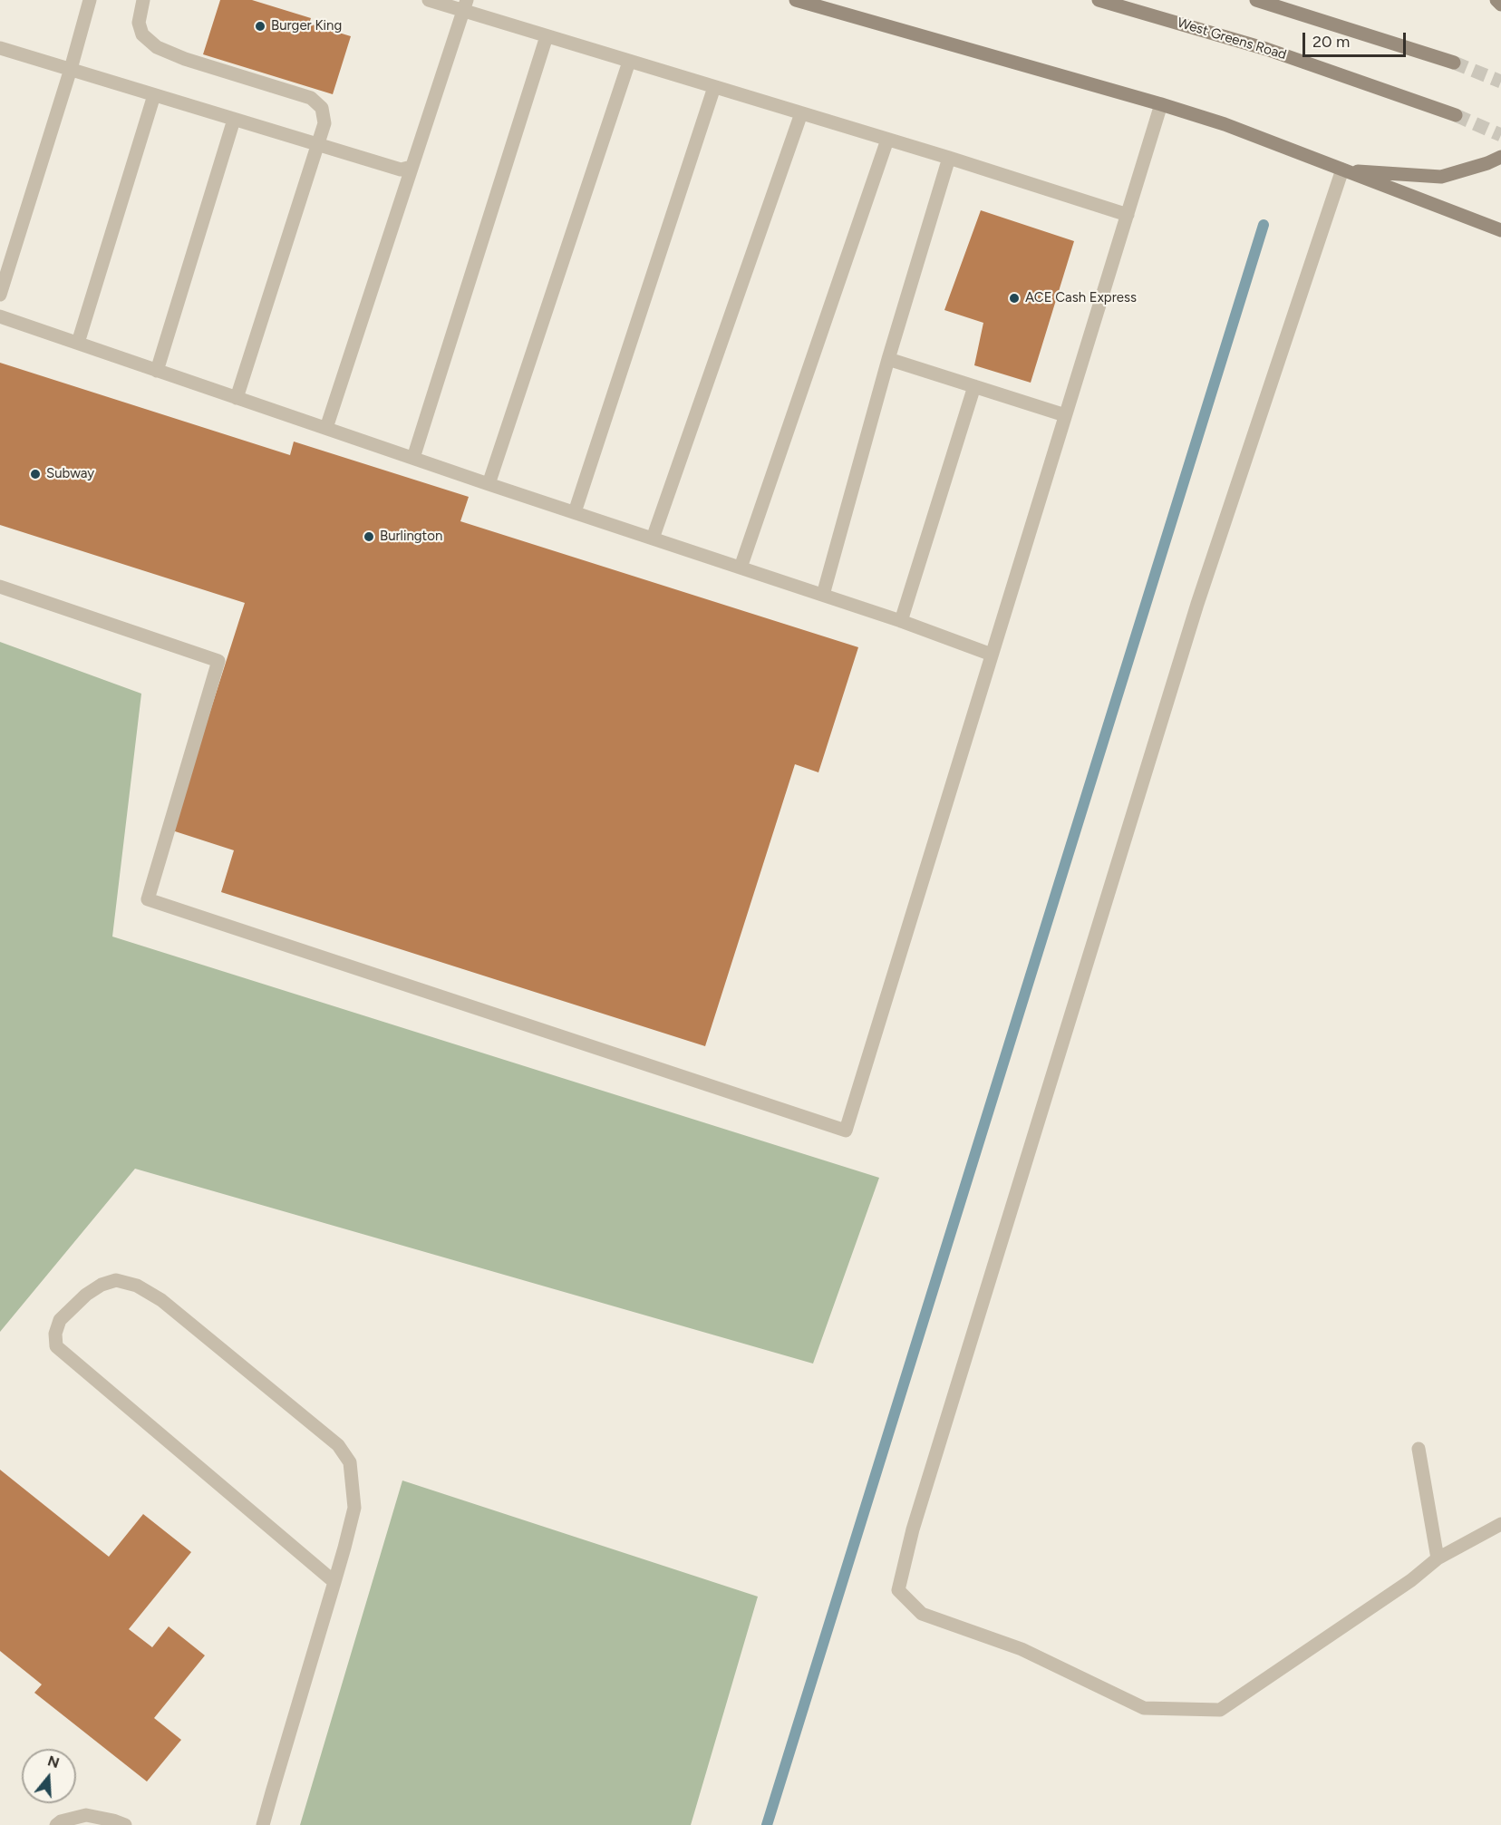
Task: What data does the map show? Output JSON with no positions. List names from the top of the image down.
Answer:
{
  "streets": {
    "main road": ["West Greens Road"]
  },
  "places": [
    "Burger King",
    "ACE Cash Express",
    "Subway",
    "Burlington"
  ],
  "scale_bar": "20 m",
  "north": "top"
}
